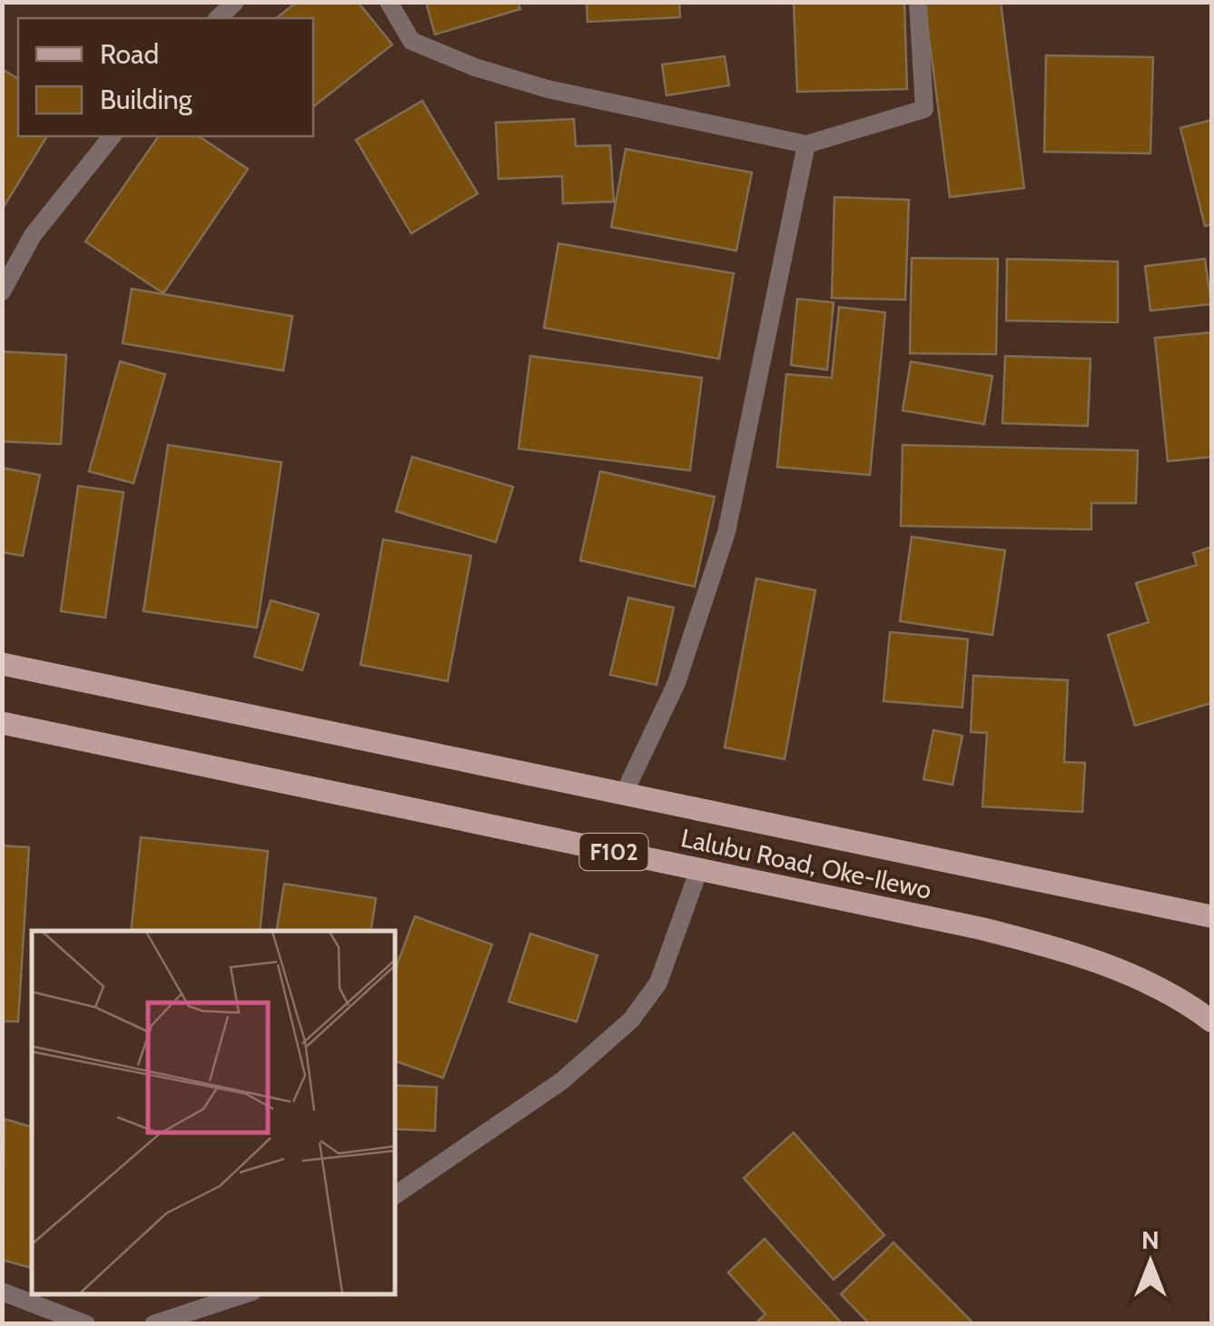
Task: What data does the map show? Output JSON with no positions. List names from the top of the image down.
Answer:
{
  "streets": {
    "main road": ["F102", "Lalubu Road, Oke-Ilewo"]
  },
  "legend": ["Road", "Building"],
  "north": "top"
}
